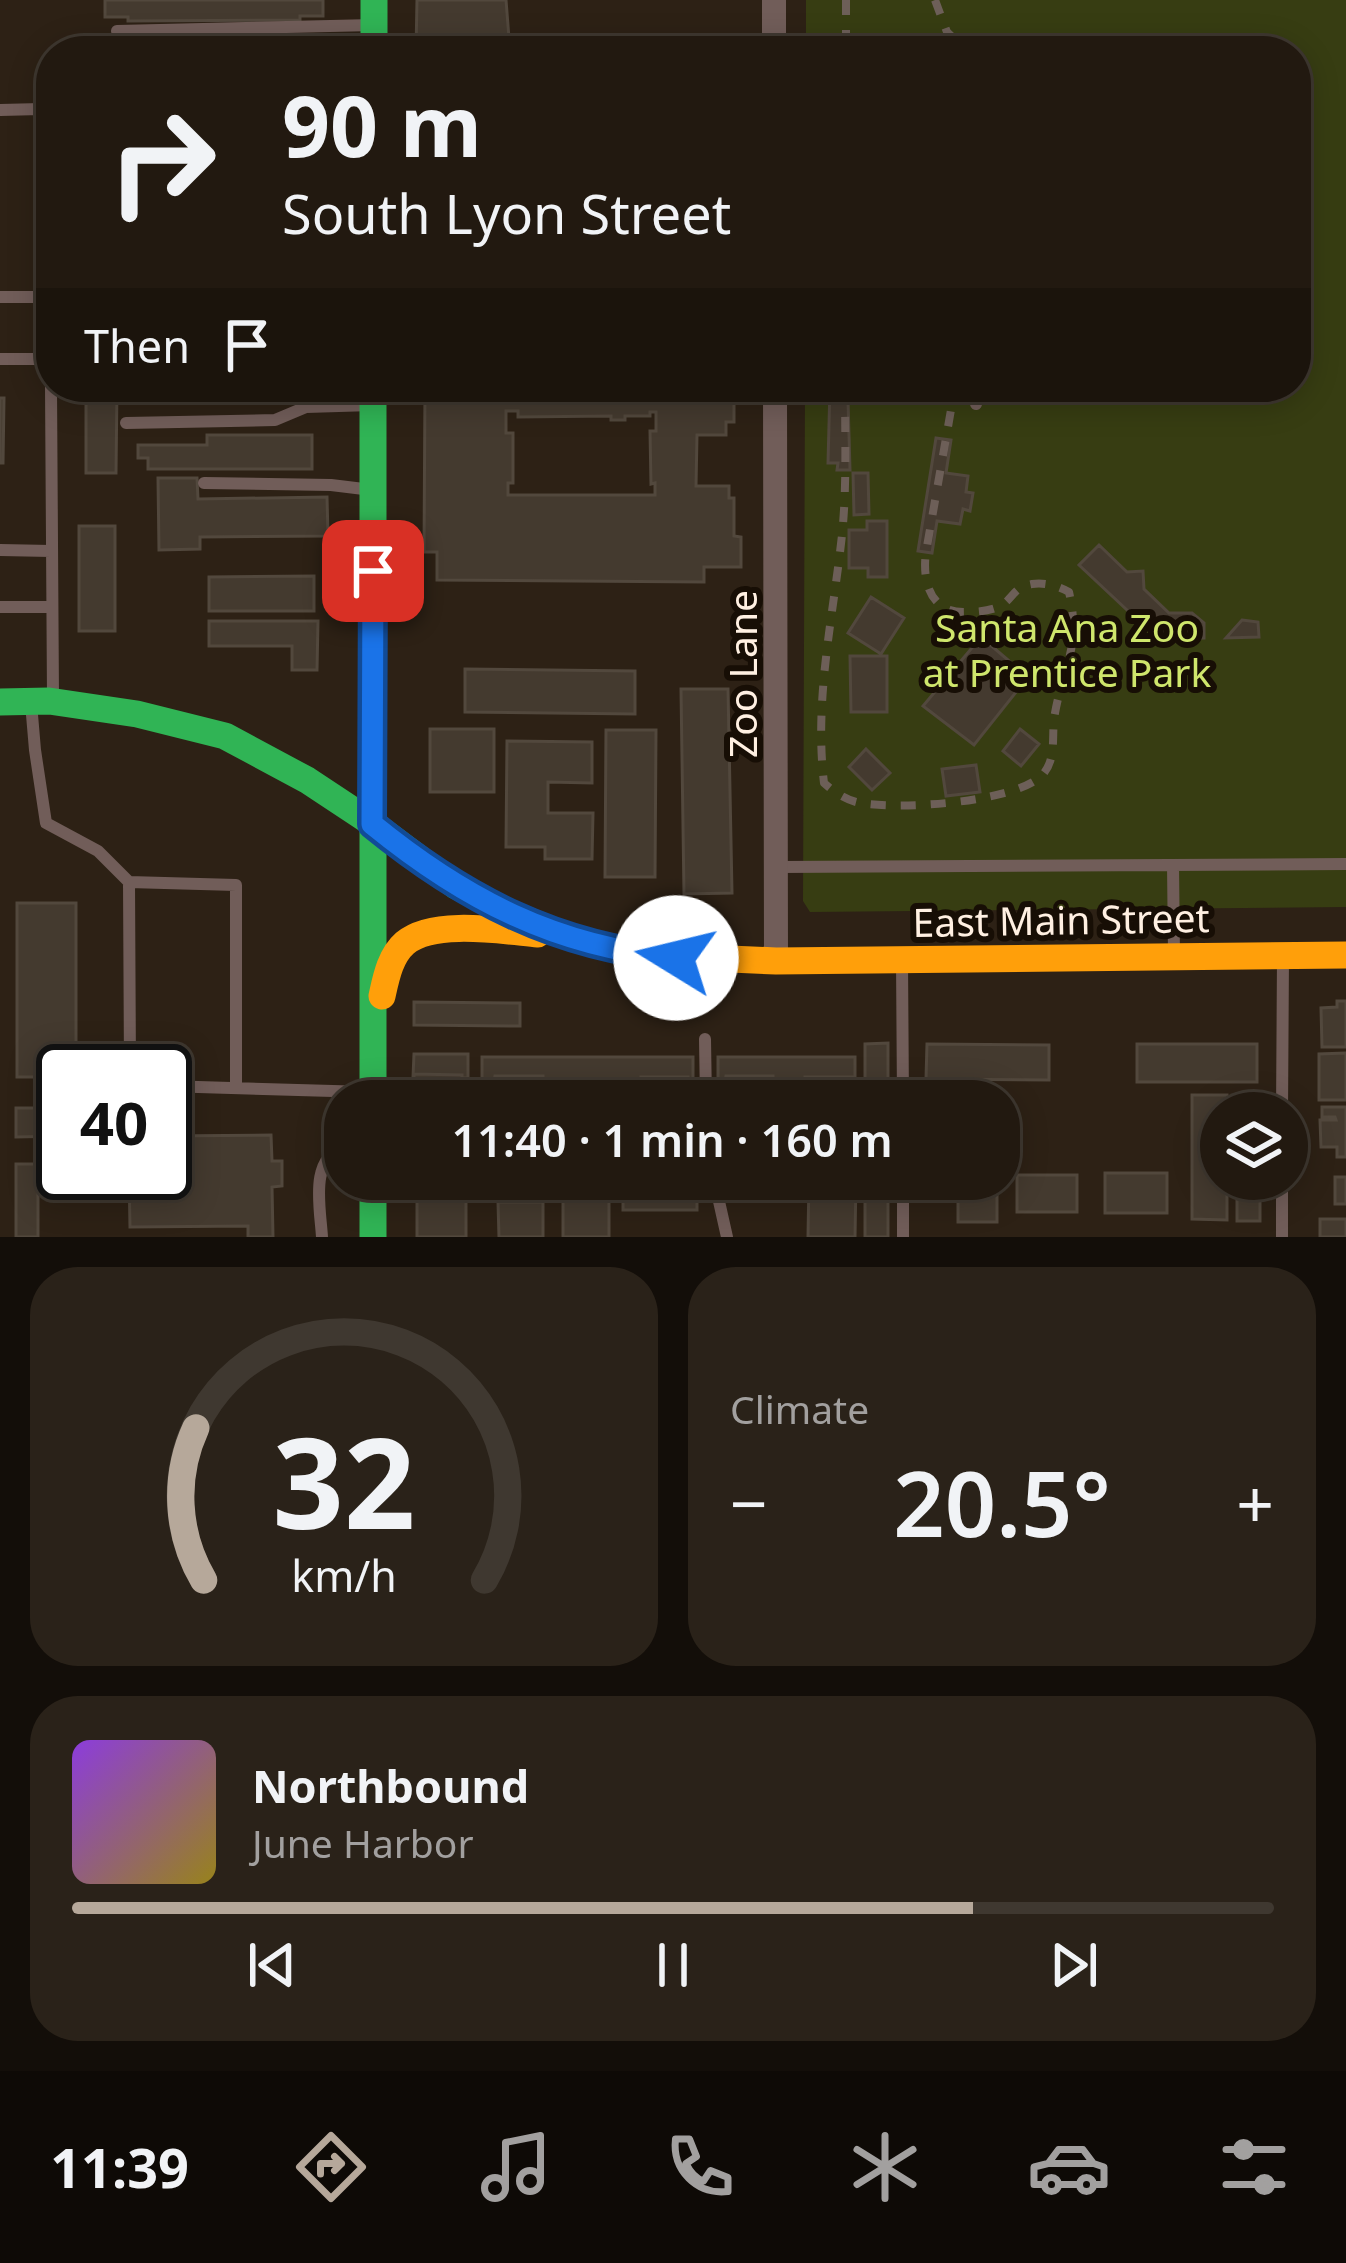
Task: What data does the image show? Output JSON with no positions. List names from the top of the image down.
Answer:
{
  "streets": {
    "street": ["Zoo Lane", "East Main Street"]
  },
  "crossings": [
    ["Zoo Lane", "East Main Street"]
  ],
  "parks": ["Santa Ana Zoo at Prentice Park"],
  "page": {
    "turn": ["90 m", "South Lyon Street"],
    "then": "Then",
    "limit": "40",
    "trip": "11:40 · 1 min · 160 m",
    "tile": "Climate",
    "heat": ["−", "20.5°", "+"],
    "song": ["Northbound", "June Harbor"],
    "tabs": "11:39",
    "gauge": ["32", "km/h"]
  }
}
